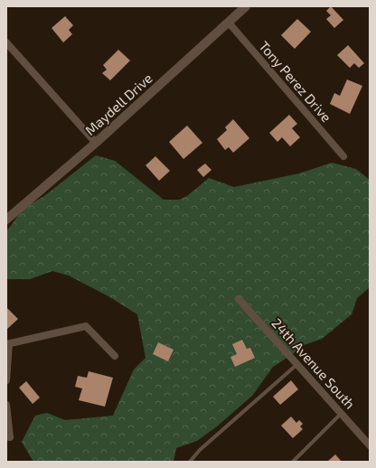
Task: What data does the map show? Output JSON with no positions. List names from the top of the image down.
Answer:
{
  "streets": {
    "street": ["Tony Perez Drive", "Maydell Drive", "24th Avenue South"]
  },
  "crossings": [
    ["Tony Perez Drive", "Maydell Drive"]
  ]
}
